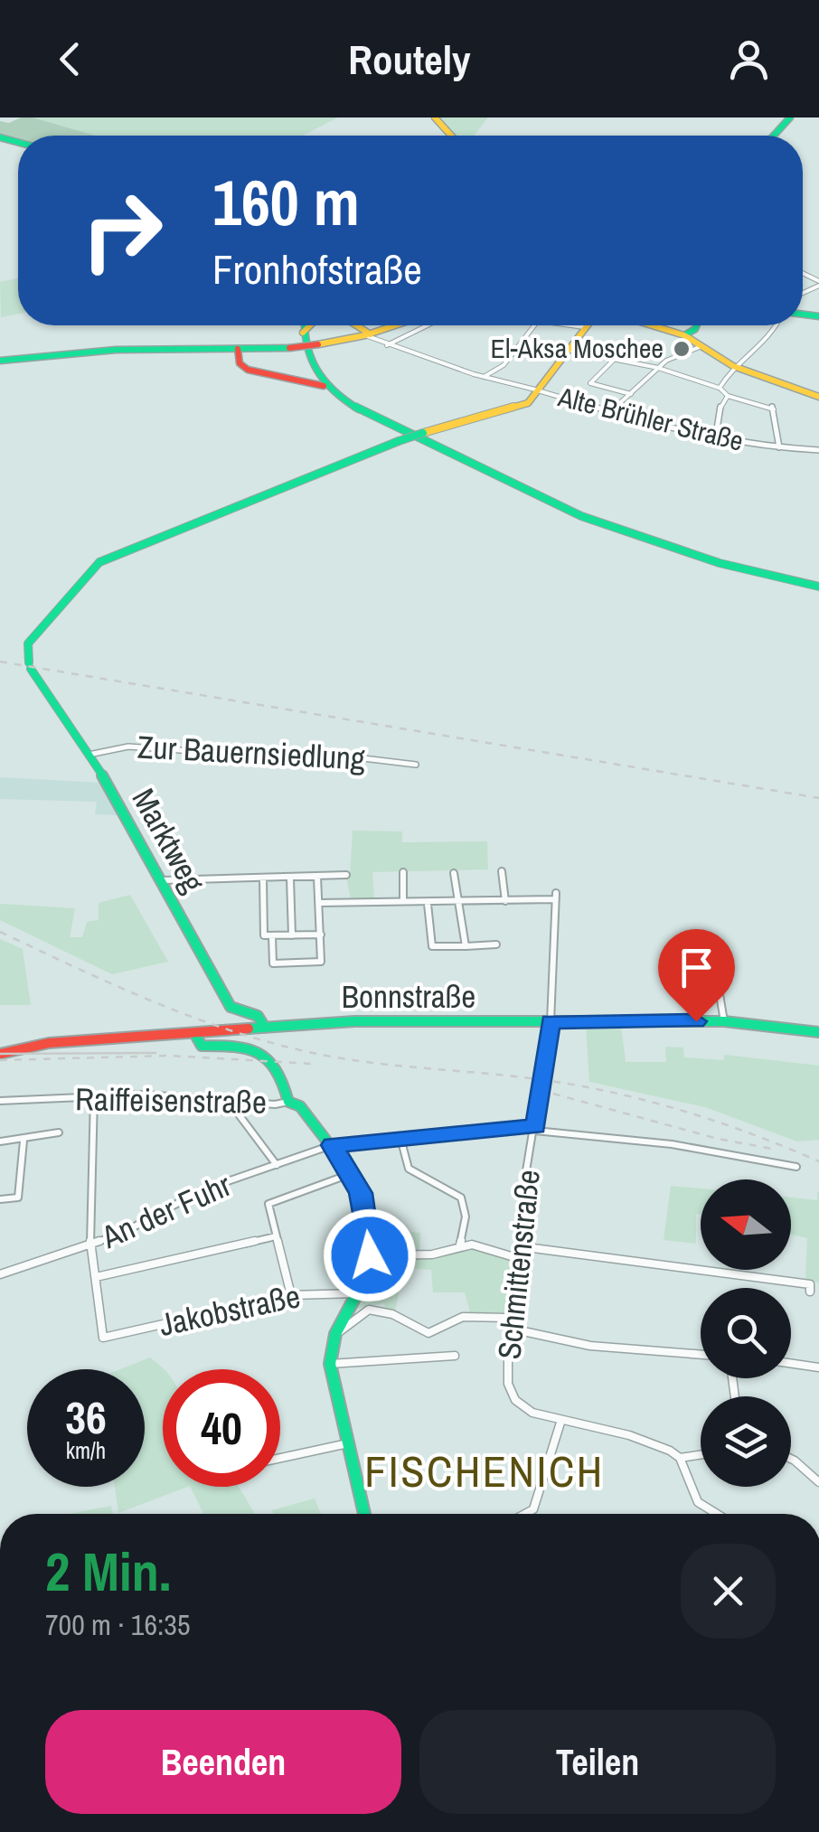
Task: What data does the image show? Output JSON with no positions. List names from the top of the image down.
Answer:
{
  "streets": {
    "main road": ["Marktweg", "Bonnstraße"],
    "street": [
      "Alte Brühler Straße",
      "Zur Bauernsiedlung",
      "Raiffeisenstraße",
      "An der Fuhr",
      "Schmittenstraße",
      "Jakobstraße"
    ]
  },
  "crossings": [
    ["Alte Brühler Straße", "Marktweg"],
    ["Zur Bauernsiedlung", "Marktweg"],
    ["Marktweg", "Bonnstraße"],
    ["Bonnstraße", "Schmittenstraße"],
    ["An der Fuhr", "Schmittenstraße"]
  ],
  "districts": ["FISCHENICH"],
  "places": ["El-Aksa Moschee"],
  "north": "left",
  "page": {
    "header": "Routely",
    "turn": ["160 m", "Fronhofstraße"],
    "speed": "36 km/h",
    "limit": "40",
    "heading": ["2 Min.", "700 m · 16:35"],
    "buttons": ["Beenden", "Teilen"]
  }
}
